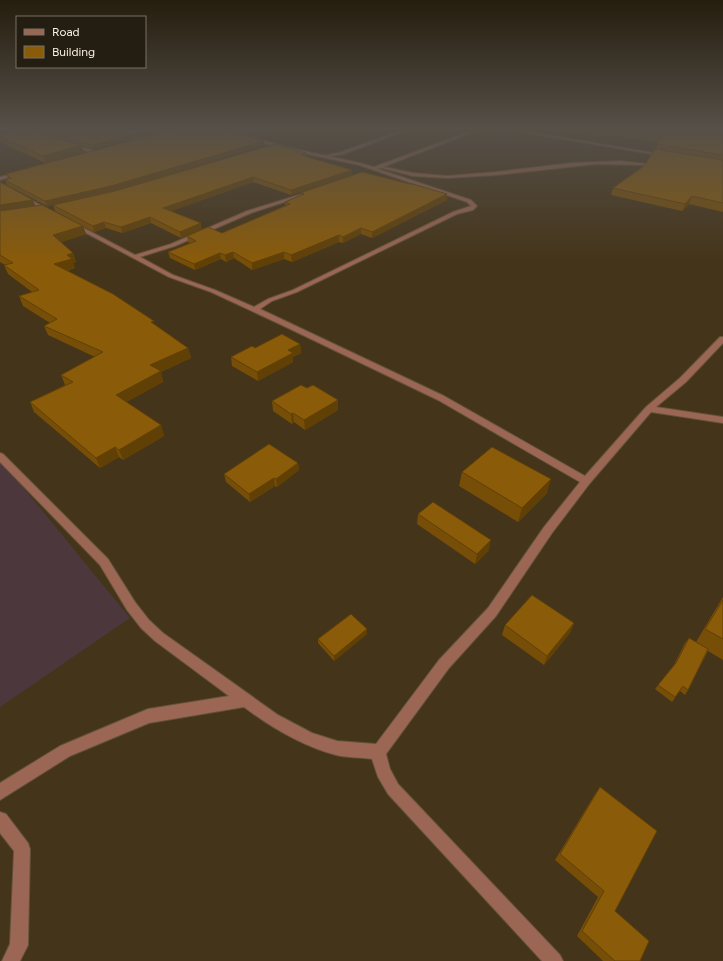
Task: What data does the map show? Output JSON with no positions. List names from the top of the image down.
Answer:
{
  "legend": ["Road", "Building"]
}
